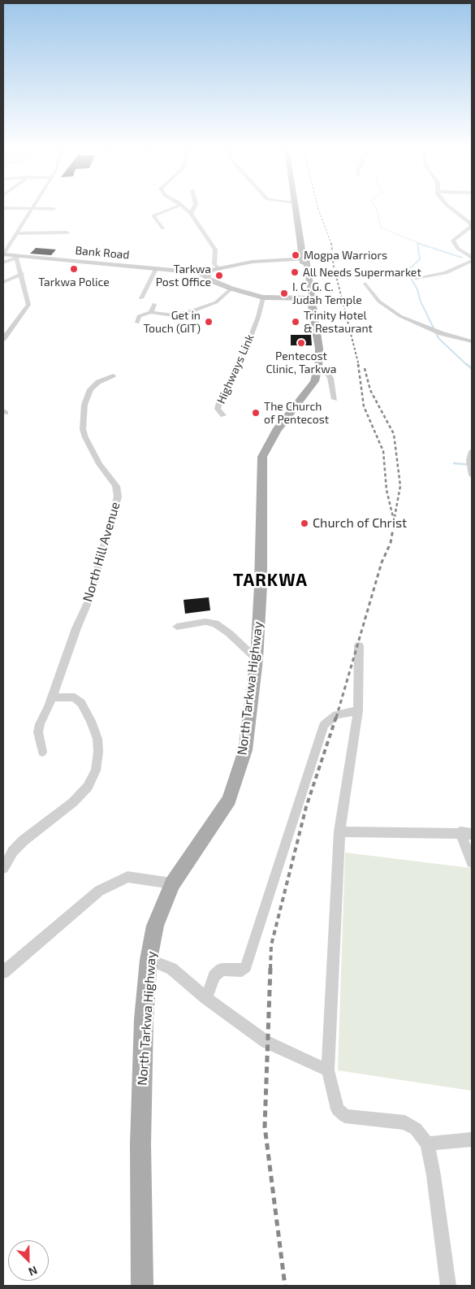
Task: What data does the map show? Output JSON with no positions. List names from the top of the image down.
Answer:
{
  "streets": {
    "main road": ["North Tarkwa Highway"],
    "street": ["Bank Road", "Highways Link", "North Hill Avenue"]
  },
  "districts": ["TARKWA"],
  "places": [
    "Mogpa Warriors",
    "Tarkwa Police",
    "All Needs Supermarket",
    "Tarkwa Post Office",
    "I. C. G. C. Judah Temple",
    "Get in Touch (GIT)",
    "Trinity Hotel & Restaurant",
    "Pentecost Clinic, Tarkwa",
    "The Church of Pentecost",
    "Church of Christ"
  ],
  "north": "bottom right"
}
